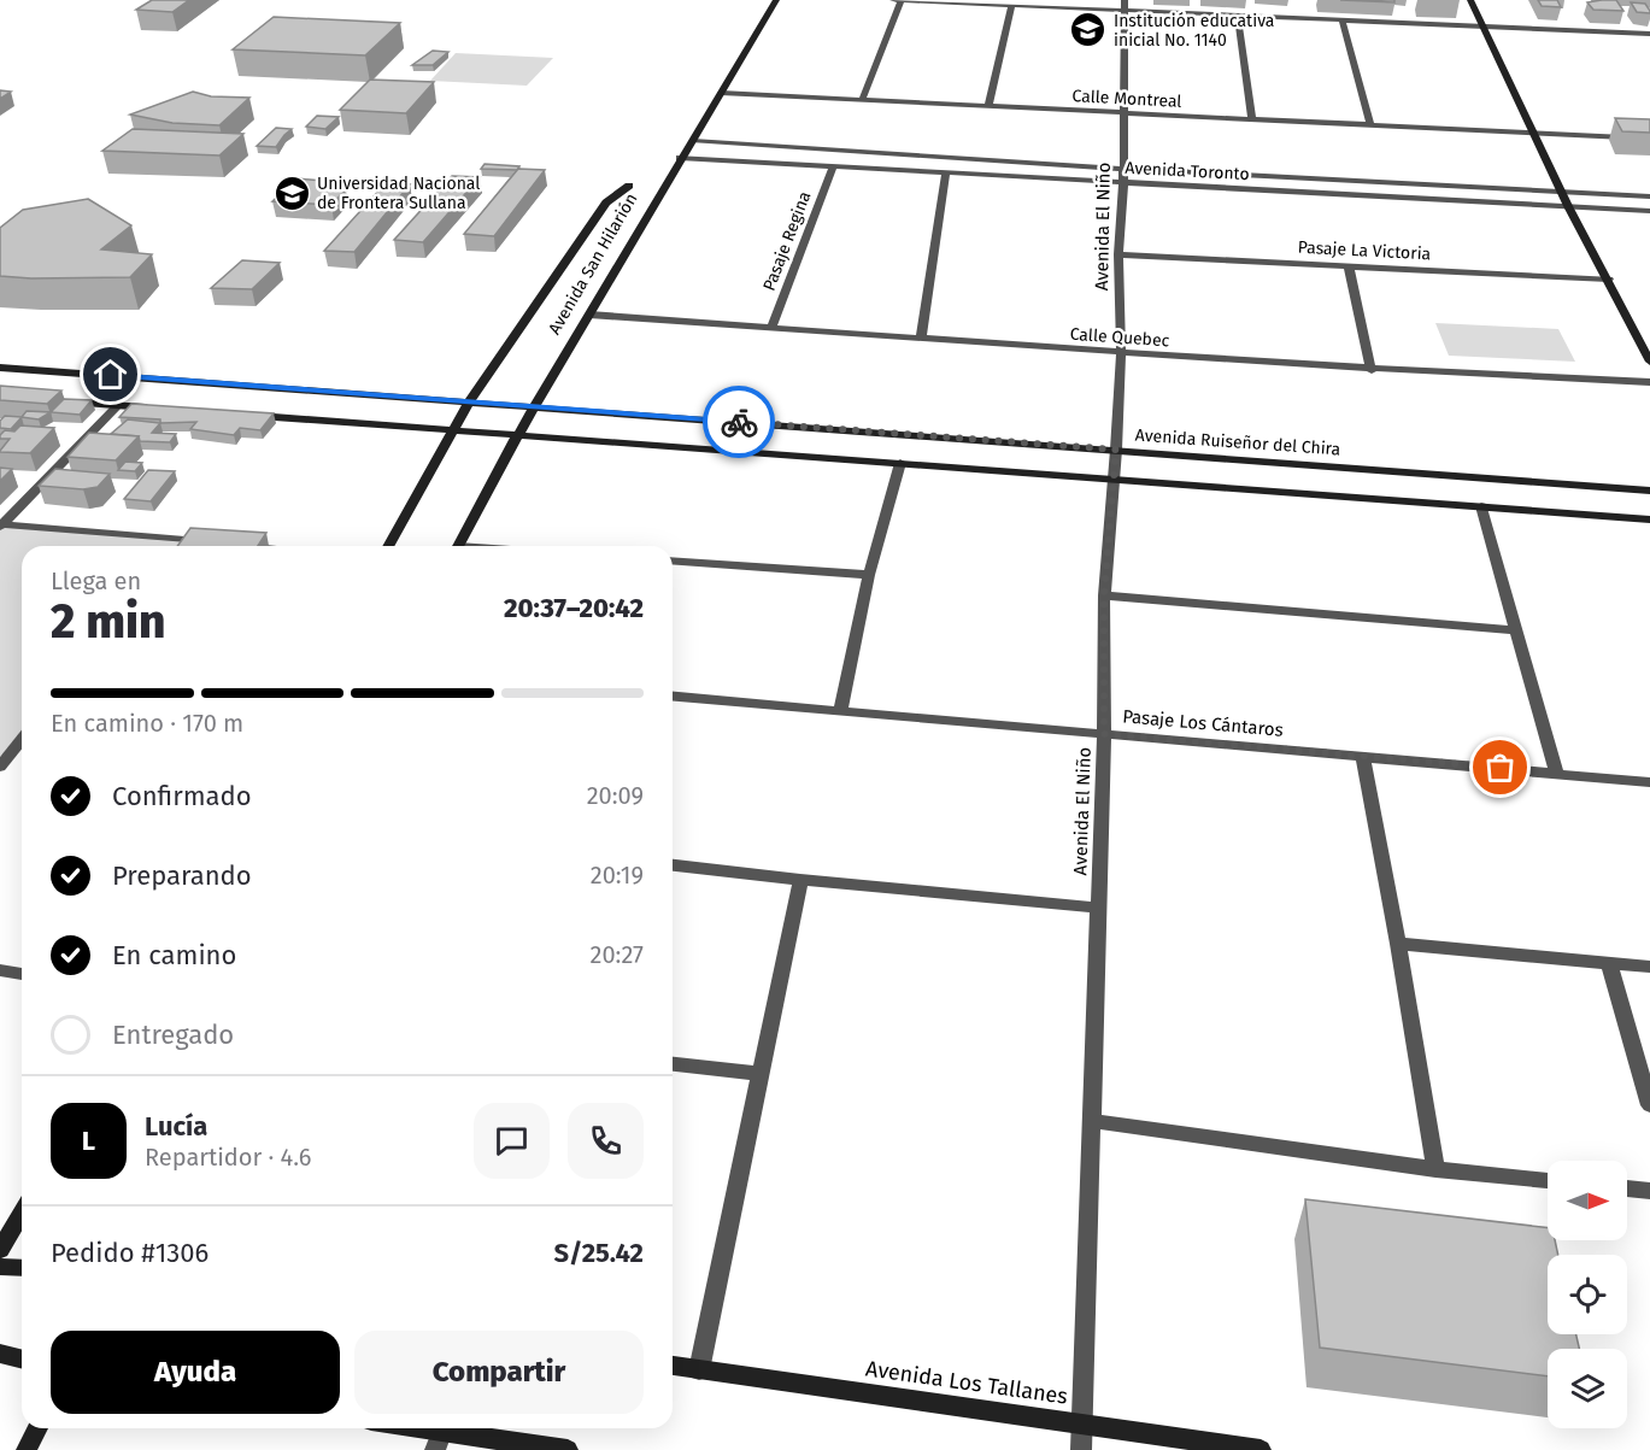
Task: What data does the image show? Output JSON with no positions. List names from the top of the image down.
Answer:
{
  "streets": {
    "street": [
      "Calle Montreal",
      "Avenida Toronto",
      "Avenida El Niño",
      "Pasaje Regina",
      "Pasaje La Victoria",
      "Avenida San Hilarión",
      "Calle Quebec",
      "Avenida Ruiseñor del Chira",
      "Pasaje Los Cántaros",
      "Avenida Los Tallanes"
    ]
  },
  "crossings": [
    ["Calle Montreal", "Avenida El Niño"],
    ["Calle Montreal", "Avenida San Hilarión"],
    ["Avenida Toronto", "Avenida El Niño"],
    ["Avenida Toronto", "Pasaje Regina"],
    ["Avenida Toronto", "Avenida San Hilarión"],
    ["Avenida El Niño", "Pasaje La Victoria"],
    ["Avenida El Niño", "Calle Quebec"],
    ["Avenida El Niño", "Avenida Ruiseñor del Chira"],
    ["Avenida El Niño", "Pasaje Los Cántaros"],
    ["Avenida El Niño", "Avenida Los Tallanes"],
    ["Pasaje Regina", "Calle Quebec"],
    ["Avenida San Hilarión", "Calle Quebec"],
    ["Avenida San Hilarión", "Avenida Ruiseñor del Chira"]
  ],
  "places": {
    "school or university": ["Institución educativa inicial No. 1140", "Universidad Nacional de Frontera Sullana"]
  },
  "north": "right",
  "page": {
    "heading": ["2 min", "Llega en", "20:37–20:42"],
    "panel": [
      "Lucía",
      "Repartidor · 4.6",
      "Pedido #1306",
      "S/25.42"
    ],
    "bar": "En camino · 170 m",
    "list": [
      ["Confirmado", "20:09"],
      ["Preparando", "20:19"],
      ["En camino", "20:27"],
      "Entregado"
    ],
    "round": "L",
    "buttons": ["Ayuda", "Compartir"]
  }
}
